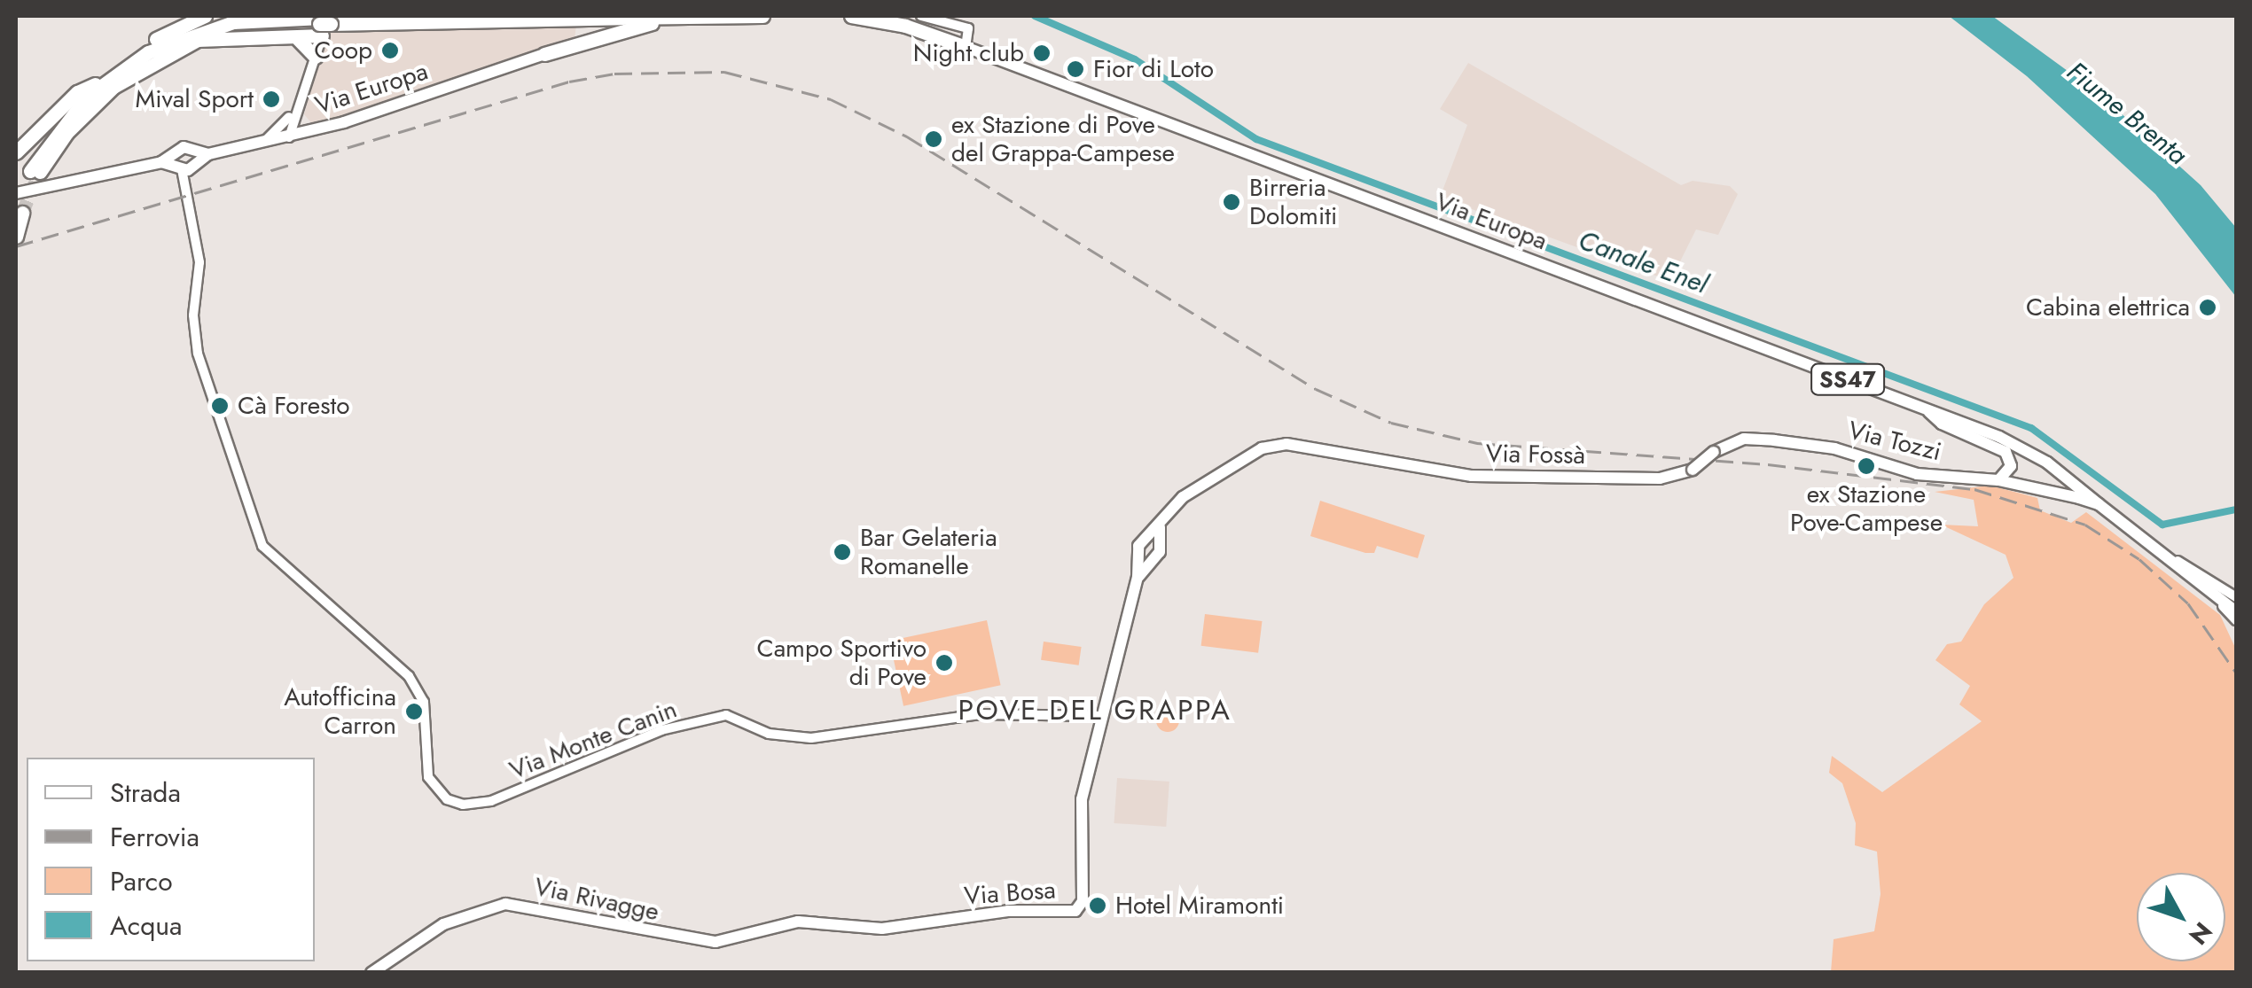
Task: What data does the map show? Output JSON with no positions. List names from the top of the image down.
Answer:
{
  "streets": {
    "highway": ["Via Europa", "SS47"],
    "main road": [
      "Via Tozzi",
      "Via Fossà",
      "Via Bosa",
      "Via Rivagge"
    ],
    "street": ["Via Monte Canin"]
  },
  "crossings": [
    ["Via Europa", "SS47"],
    ["Via Europa", "Via Monte Canin"],
    ["Via Tozzi", "Via Fossà"],
    ["Via Bosa", "Via Rivagge"]
  ],
  "districts": ["POVE DEL GRAPPA"],
  "water": ["Fiume Brenta", "Canale Enel"],
  "places": [
    "Coop",
    "Night club",
    "Fior di Loto",
    "Mival Sport",
    "ex Stazione di Pove del Grappa-Campese",
    "Birreria Dolomiti",
    "Cabina elettrica",
    "Cà Foresto",
    "ex Stazione Pove-Campese",
    "Bar Gelateria Romanelle",
    "Campo Sportivo di Pove",
    "Autofficina Carron",
    "Hotel Miramonti"
  ],
  "legend": [
    "Strada",
    "Ferrovia",
    "Parco",
    "Acqua"
  ],
  "north": "bottom right"
}
